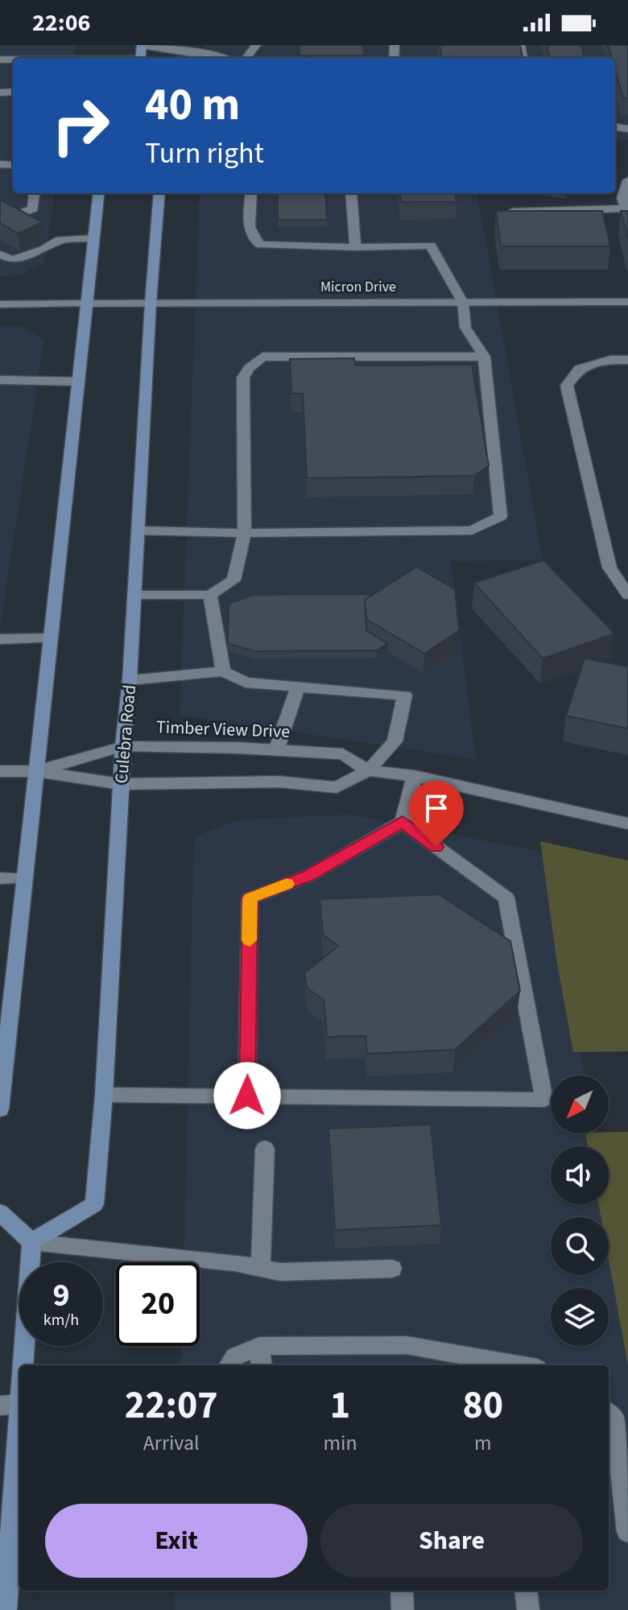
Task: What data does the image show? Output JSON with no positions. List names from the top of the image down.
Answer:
{
  "streets": {
    "main road": ["Culebra Road"],
    "street": ["Micron Drive", "Timber View Drive"]
  },
  "crossings": [
    ["Micron Drive", "Culebra Road"],
    ["Timber View Drive", "Culebra Road"]
  ],
  "north": "bottom left",
  "page": {
    "status": "22:06",
    "turn": ["40 m", "Turn right"],
    "speed": "9 km/h",
    "limit": "20",
    "eta": [
      "22:07",
      "Arrival",
      "1",
      "min",
      "80",
      "m"
    ],
    "buttons": ["Exit", "Share"]
  }
}
